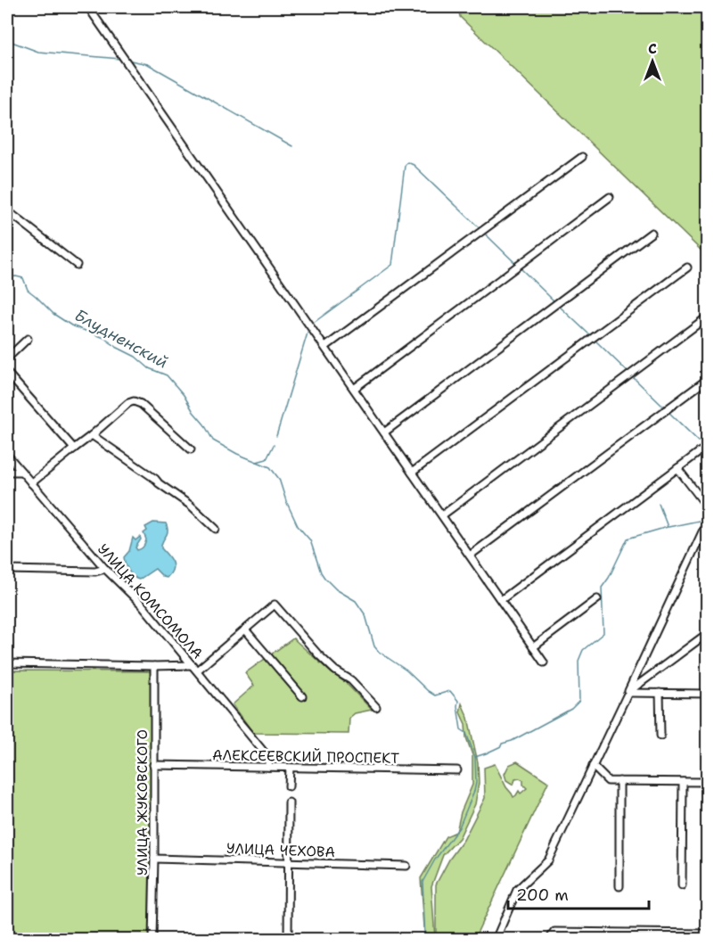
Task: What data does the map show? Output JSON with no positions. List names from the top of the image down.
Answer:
{
  "streets": {
    "street": [
      "УЛИЦА КОМСОМОЛА",
      "АЛЕКСЕЕВСКИЙ ПРОСПЕКТ",
      "УЛИЦА ЖУКОВСКОГО",
      "УЛИЦА ЧЕХОВА"
    ]
  },
  "crossings": [
    ["УЛИЦА КОМСОМОЛА", "АЛЕКСЕЕВСКИЙ ПРОСПЕКТ"],
    ["АЛЕКСЕЕВСКИЙ ПРОСПЕКТ", "УЛИЦА ЖУКОВСКОГО"],
    ["УЛИЦА ЖУКОВСКОГО", "УЛИЦА ЧЕХОВА"]
  ],
  "water": ["Блудненский"],
  "scale_bar": "200 m",
  "north": "top"
}
